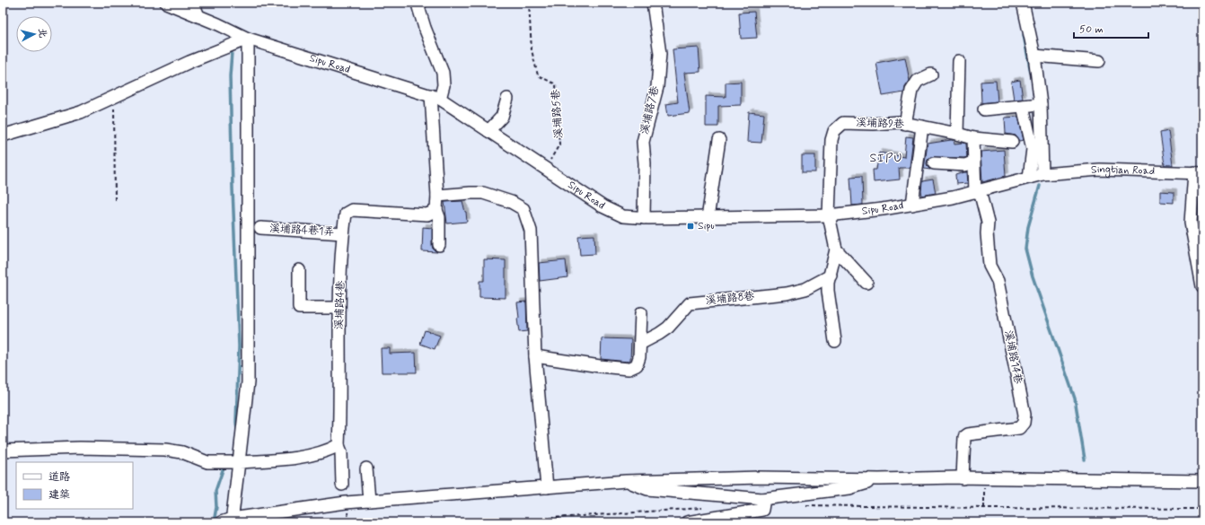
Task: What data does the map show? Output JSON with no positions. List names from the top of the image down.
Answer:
{
  "streets": {
    "street": [
      "Sipu Road",
      "溪埔路7巷",
      "溪埔路9巷",
      "Singtian Road",
      "溪埔路4巷1弄",
      "溪埔路8巷",
      "溪埔路4巷",
      "溪埔路14巷"
    ],
    "path": ["溪埔路5巷"]
  },
  "crossings": [
    ["Sipu Road", "溪埔路7巷"],
    ["Sipu Road", "溪埔路5巷"],
    ["Sipu Road", "溪埔路9巷"],
    ["Sipu Road", "Singtian Road"],
    ["Sipu Road", "溪埔路14巷"],
    ["溪埔路4巷1弄", "溪埔路4巷"]
  ],
  "districts": ["SIPU"],
  "places": {
    "transit": ["Sipu"]
  },
  "legend": ["道路", "建築"],
  "scale_bar": "50 m",
  "north": "right"
}
